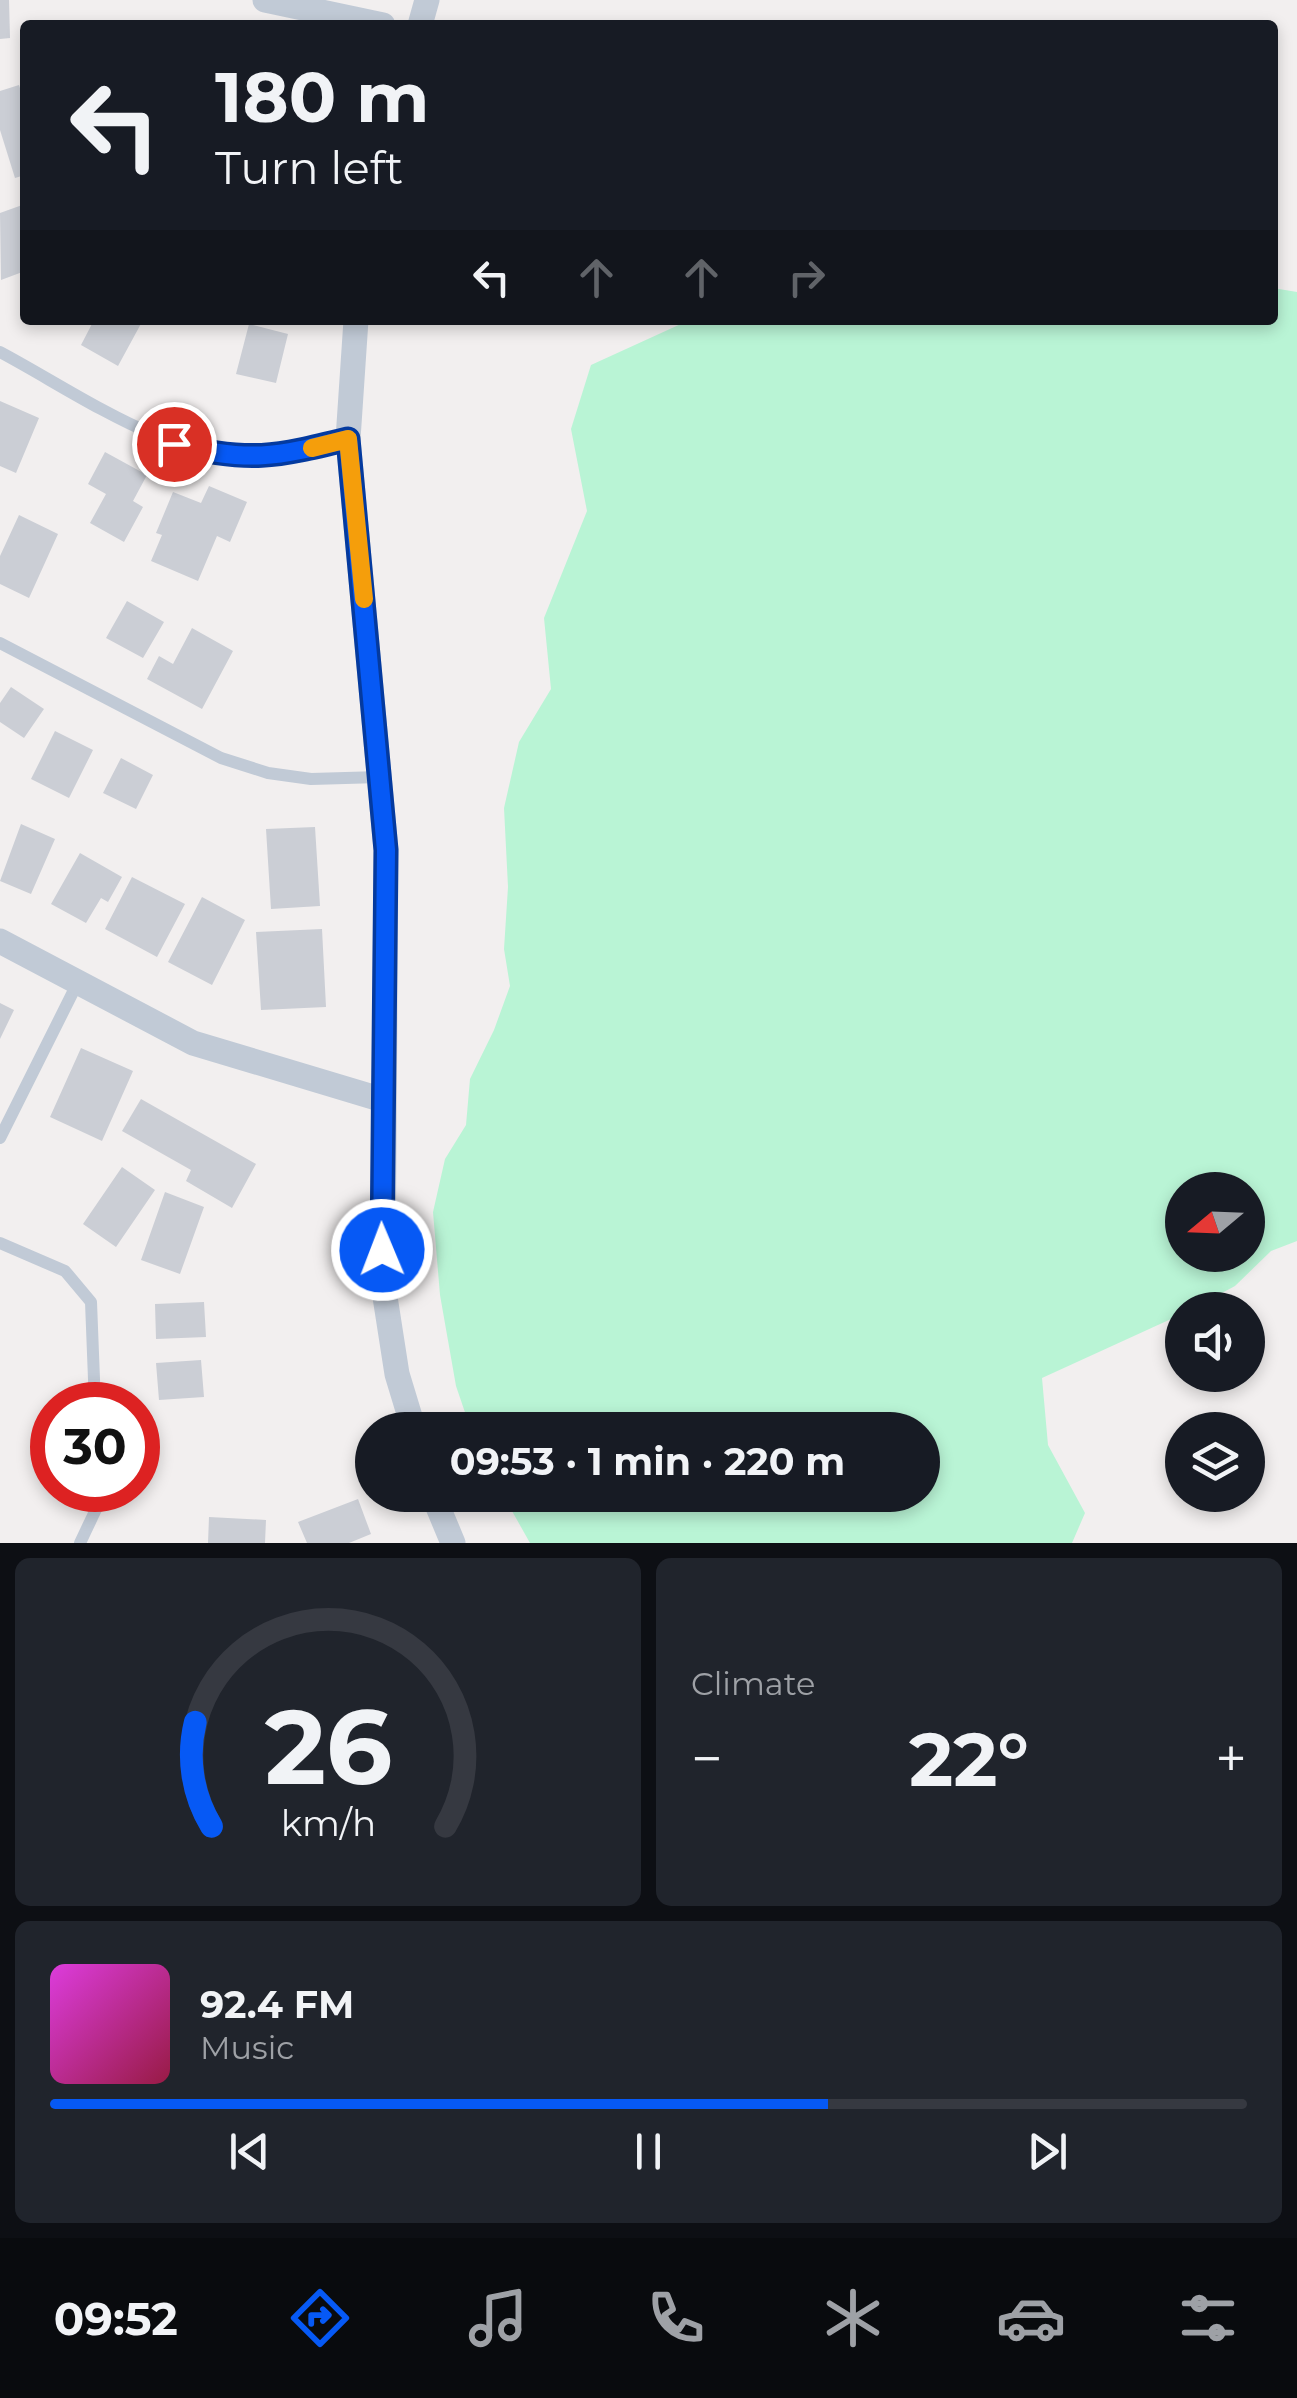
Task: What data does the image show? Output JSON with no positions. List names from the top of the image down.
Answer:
{
  "north": "left",
  "page": {
    "turn": ["180 m", "Turn left"],
    "limit": "30",
    "trip": "09:53 · 1 min · 220 m",
    "tile": "Climate",
    "heat": ["−", "22°", "+"],
    "song": ["92.4 FM", "Music"],
    "tabs": "09:52",
    "gauge": ["26", "km/h"]
  }
}
